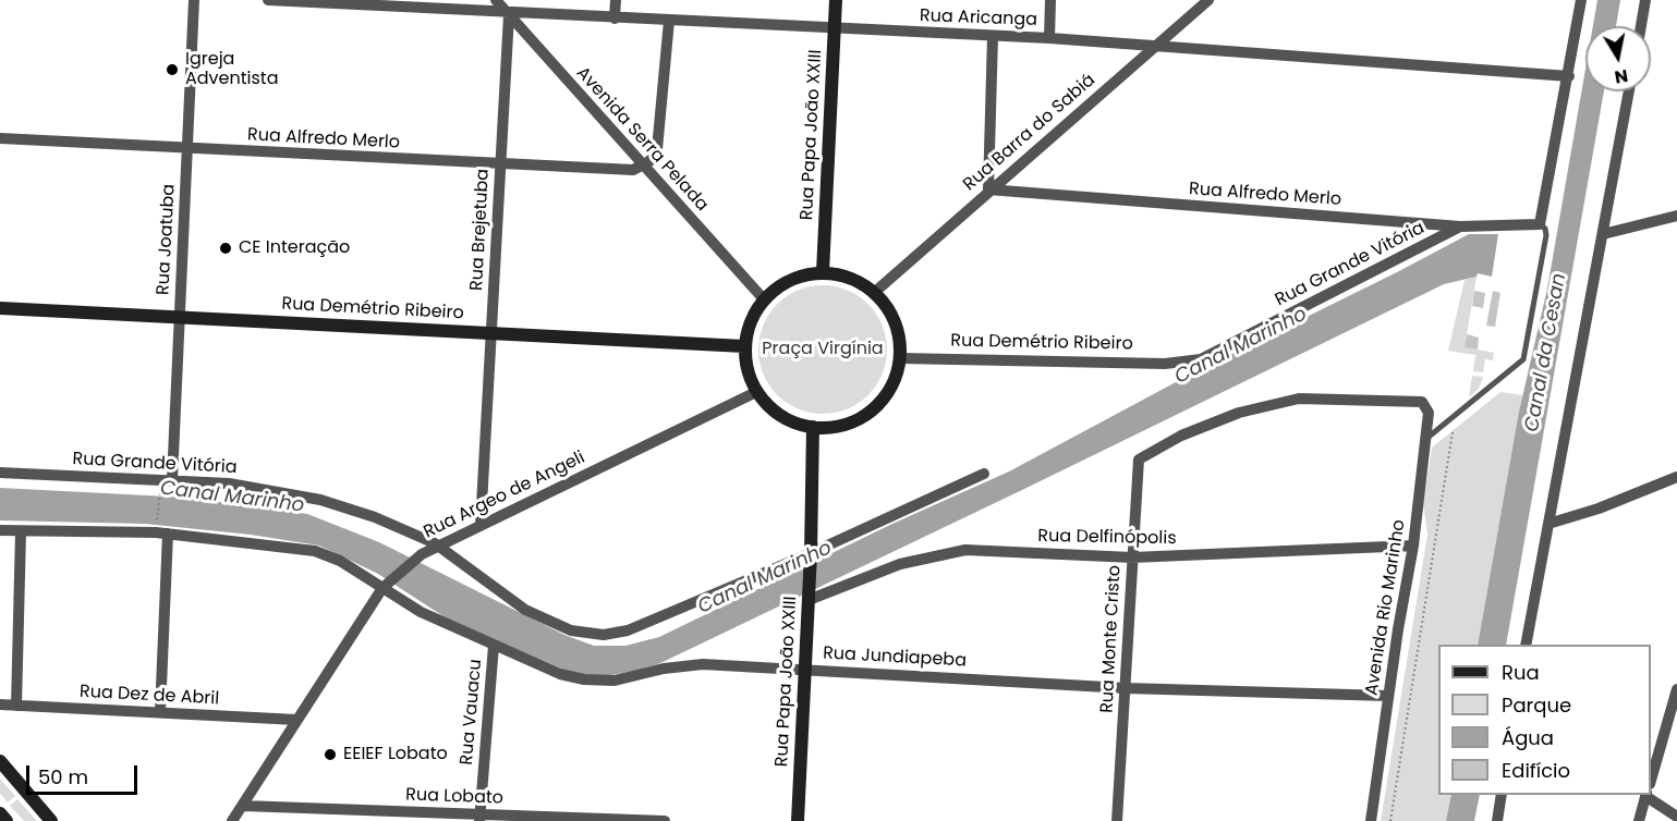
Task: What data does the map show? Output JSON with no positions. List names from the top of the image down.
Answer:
{
  "streets": {
    "street": [
      "Rua Aricanga",
      "Rua Barra do Sabiá",
      "Rua Papa João XXIII",
      "Rua Alfredo Merlo",
      "Avenida Serra Pelada",
      "Rua Brejetuba",
      "Rua Joatuba",
      "Rua Grande Vitória",
      "Rua Demétrio Ribeiro",
      "Rua Argeo de Angeli",
      "Rua Delfinópolis",
      "Avenida Rio Marinho",
      "Rua Monte Cristo",
      "Rua Jundiapeba",
      "Rua Dez de Abril",
      "Rua Vauacu",
      "Rua Lobato"
    ]
  },
  "crossings": [
    ["Rua Aricanga", "Rua Barra do Sabiá"],
    ["Rua Aricanga", "Rua Papa João XXIII"],
    ["Rua Aricanga", "Avenida Serra Pelada"],
    ["Rua Aricanga", "Rua Brejetuba"],
    ["Rua Barra do Sabiá", "Rua Papa João XXIII"],
    ["Rua Barra do Sabiá", "Rua Alfredo Merlo"],
    ["Rua Barra do Sabiá", "Avenida Serra Pelada"],
    ["Rua Barra do Sabiá", "Rua Demétrio Ribeiro"],
    ["Rua Barra do Sabiá", "Rua Argeo de Angeli"],
    ["Rua Papa João XXIII", "Avenida Serra Pelada"],
    ["Rua Papa João XXIII", "Rua Grande Vitória"],
    ["Rua Papa João XXIII", "Rua Demétrio Ribeiro"],
    ["Rua Papa João XXIII", "Rua Argeo de Angeli"],
    ["Rua Papa João XXIII", "Rua Delfinópolis"],
    ["Rua Papa João XXIII", "Rua Jundiapeba"],
    ["Rua Alfredo Merlo", "Avenida Serra Pelada"],
    ["Rua Alfredo Merlo", "Rua Brejetuba"],
    ["Rua Alfredo Merlo", "Rua Joatuba"],
    ["Rua Alfredo Merlo", "Rua Grande Vitória"],
    ["Avenida Serra Pelada", "Rua Brejetuba"],
    ["Avenida Serra Pelada", "Rua Demétrio Ribeiro"],
    ["Avenida Serra Pelada", "Rua Argeo de Angeli"],
    ["Rua Brejetuba", "Rua Demétrio Ribeiro"],
    ["Rua Brejetuba", "Rua Argeo de Angeli"],
    ["Rua Joatuba", "Rua Grande Vitória"],
    ["Rua Joatuba", "Rua Demétrio Ribeiro"],
    ["Rua Grande Vitória", "Rua Demétrio Ribeiro"],
    ["Rua Grande Vitória", "Rua Argeo de Angeli"],
    ["Rua Demétrio Ribeiro", "Rua Argeo de Angeli"],
    ["Rua Argeo de Angeli", "Rua Jundiapeba"],
    ["Rua Argeo de Angeli", "Rua Dez de Abril"],
    ["Rua Argeo de Angeli", "Rua Lobato"],
    ["Rua Delfinópolis", "Avenida Rio Marinho"],
    ["Rua Delfinópolis", "Rua Monte Cristo"],
    ["Avenida Rio Marinho", "Rua Monte Cristo"],
    ["Avenida Rio Marinho", "Rua Jundiapeba"],
    ["Rua Monte Cristo", "Rua Jundiapeba"],
    ["Rua Jundiapeba", "Rua Vauacu"],
    ["Rua Vauacu", "Rua Lobato"]
  ],
  "water": ["Canal Marinho", "Canal da Cesan"],
  "parks": ["Praça Virgínia"],
  "places": ["Igreja Adventista", "CE Interação", "EEIEF Lobato"],
  "legend": [
    "Rua",
    "Parque",
    "Água",
    "Edifício"
  ],
  "scale_bar": "50 m",
  "north": "bottom"
}
